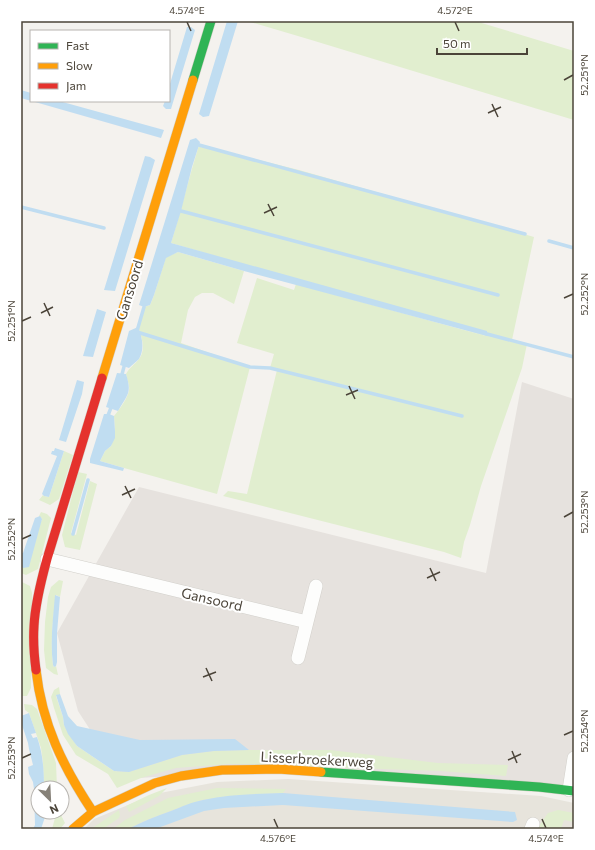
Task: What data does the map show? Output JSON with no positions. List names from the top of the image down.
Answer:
{
  "streets": {
    "street": ["Gansoord", "Lisserbroekerweg"]
  },
  "crossings": [
    ["Gansoord", "Lisserbroekerweg"]
  ],
  "legend": ["Fast", "Slow", "Jam"],
  "scale_bar": "50 m",
  "north": "bottom right",
  "coordinates": [
    "4.574°E",
    "4.572°E",
    "52.251°N",
    "52.252°N",
    "52.253°N",
    "52.254°N",
    "4.576°E"
  ]
}
